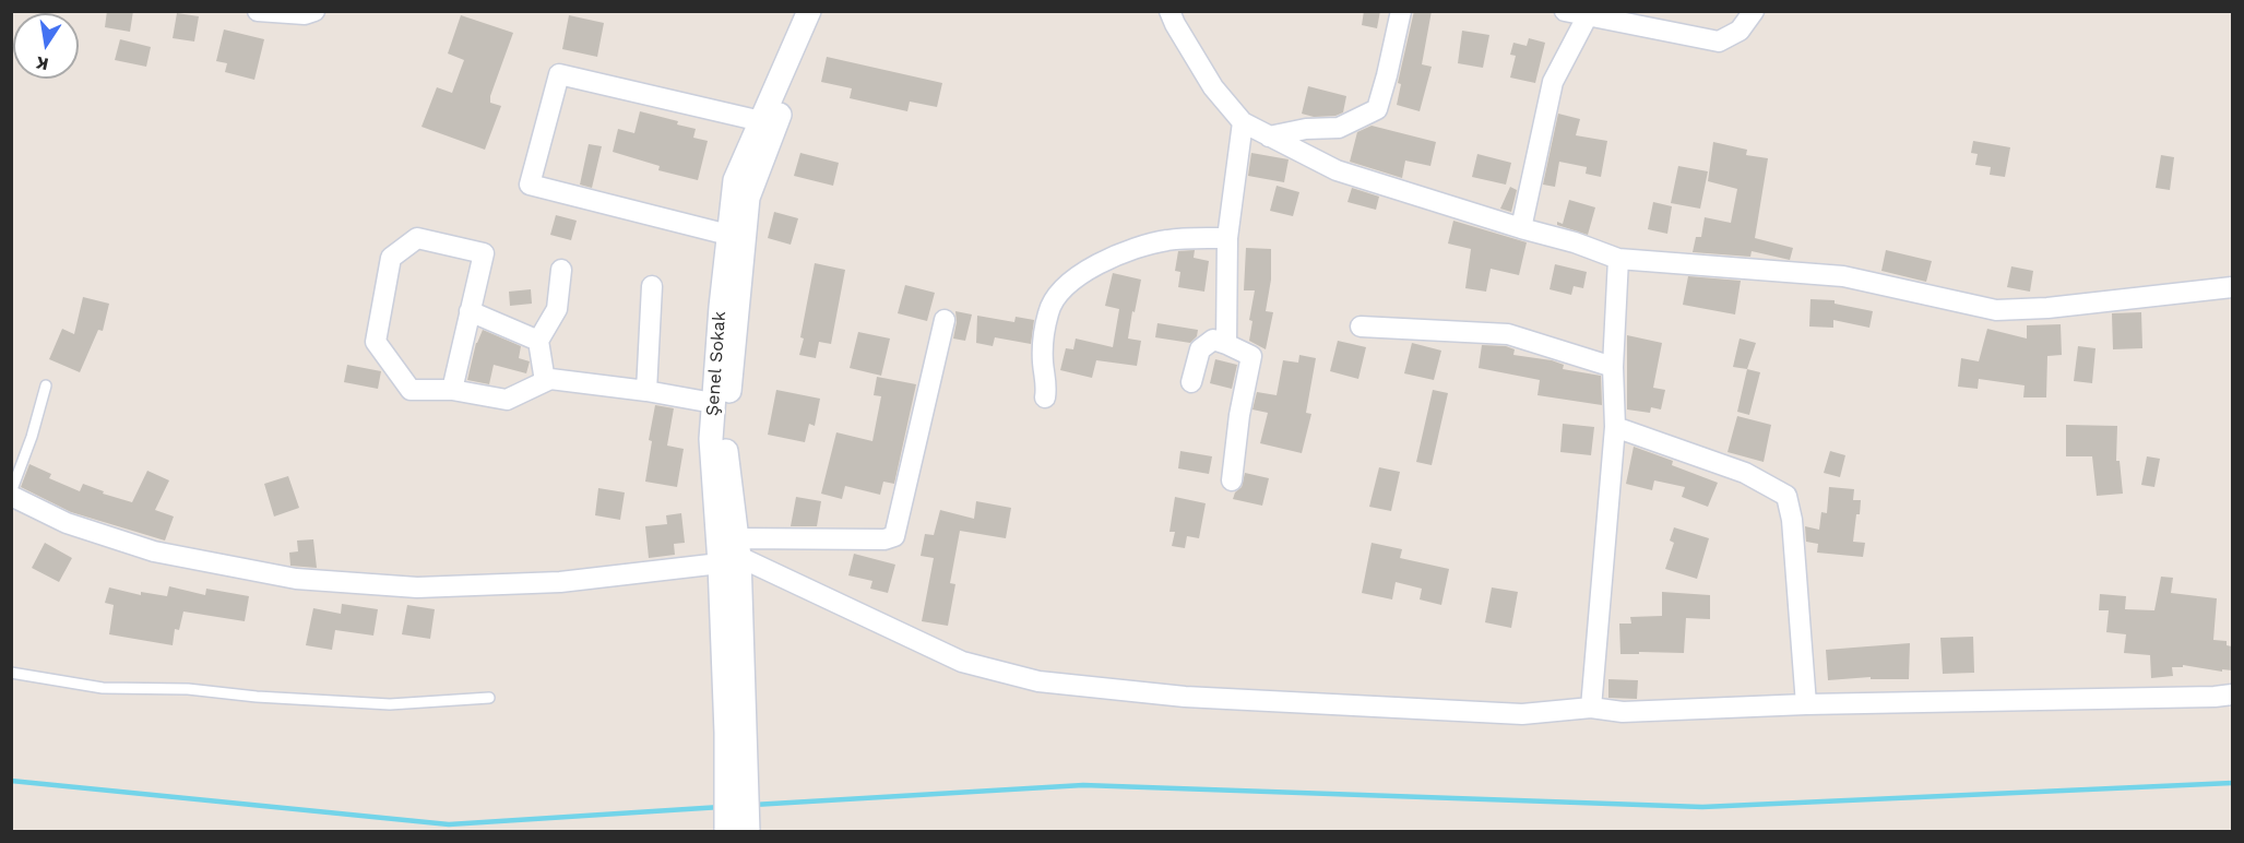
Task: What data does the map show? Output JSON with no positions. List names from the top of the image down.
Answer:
{
  "streets": {
    "street": ["Şenel Sokak"]
  },
  "north": "bottom"
}
